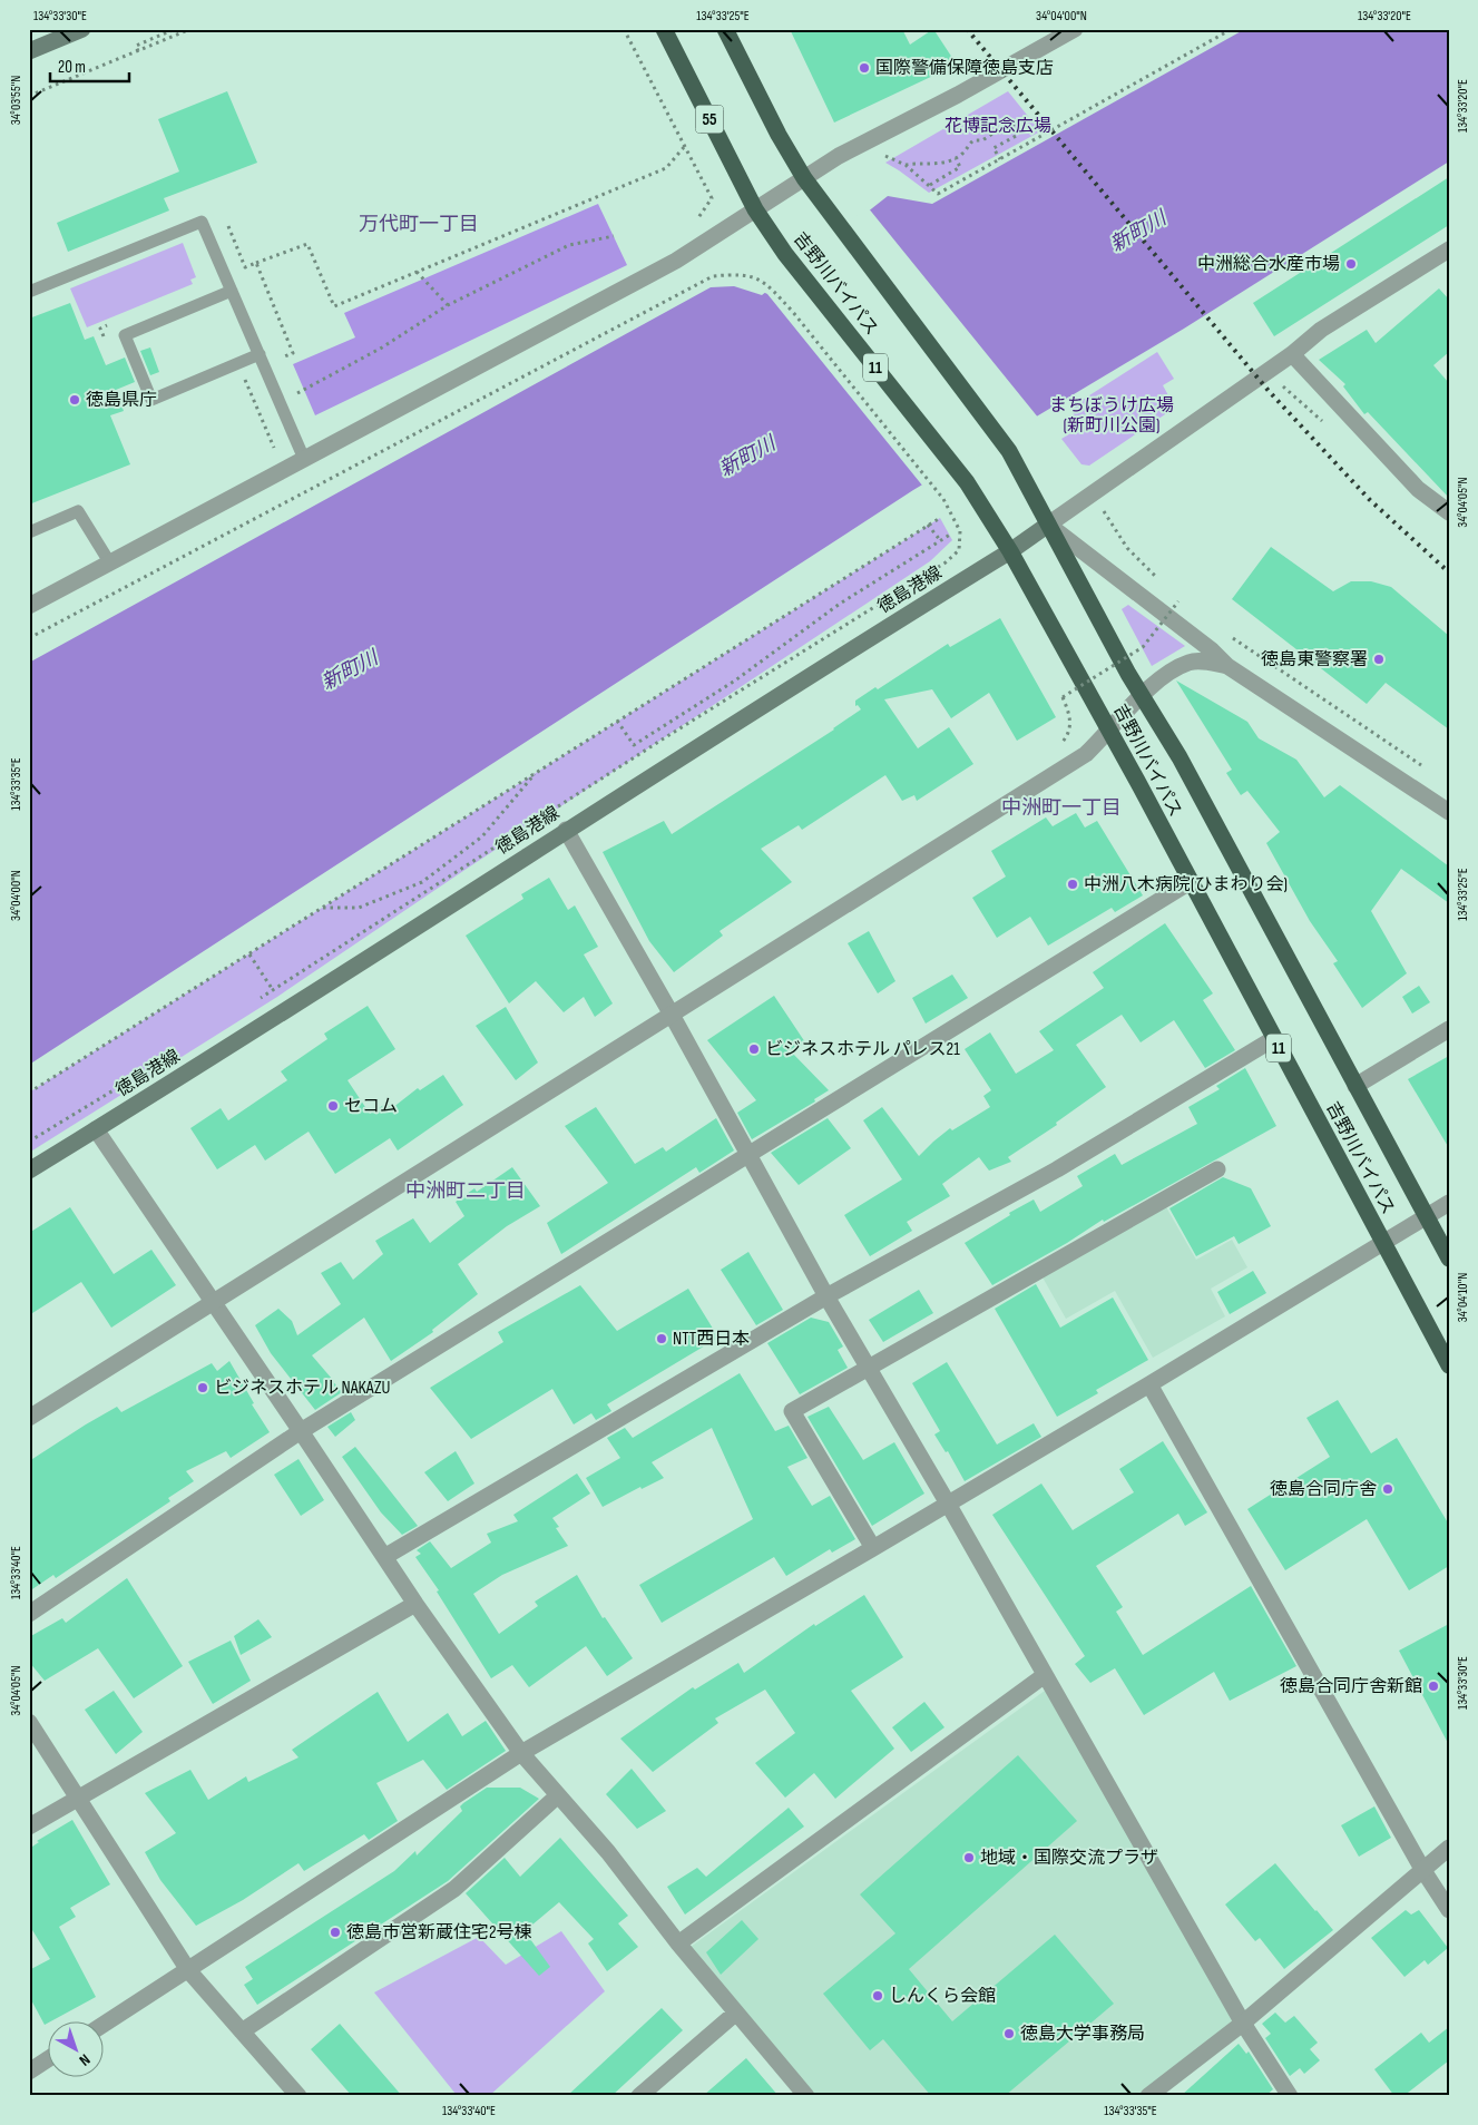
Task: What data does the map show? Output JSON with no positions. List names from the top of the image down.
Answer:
{
  "streets": {
    "highway": ["55", "吉野川バイパス", "11"],
    "main road": ["徳島港線"]
  },
  "crossings": [
    ["55", "吉野川バイパス"],
    ["吉野川バイパス", "徳島港線"]
  ],
  "districts": ["万代町一丁目", "中洲町一丁目", "中洲町二丁目"],
  "water": ["新町川"],
  "parks": ["花博記念広場", "まちぼうけ広場 (新町川公園)"],
  "places": [
    "国際警備保障徳島支店",
    "中洲総合水産市場",
    "徳島県庁",
    "徳島東警察署",
    "中洲八木病院(ひまわり会)",
    "ビジネスホテル パレス21",
    "セコム",
    "NTT西日本",
    "ビジネスホテル NAKAZU",
    "徳島合同庁舎",
    "徳島合同庁舎新館",
    "地域・国際交流プラザ",
    "徳島市営新蔵住宅2号棟",
    "しんくら会館",
    "徳島大学事務局"
  ],
  "scale_bar": "20 m",
  "north": "bottom right",
  "coordinates": [
    "134°33'30\"E",
    "134°33'25\"E",
    "34°04'00\"N",
    "134°33'20\"E",
    "34°03'55\"N",
    "34°04'05\"N",
    "134°33'35\"E",
    "34°04'10\"N",
    "134°33'40\"E"
  ]
}
